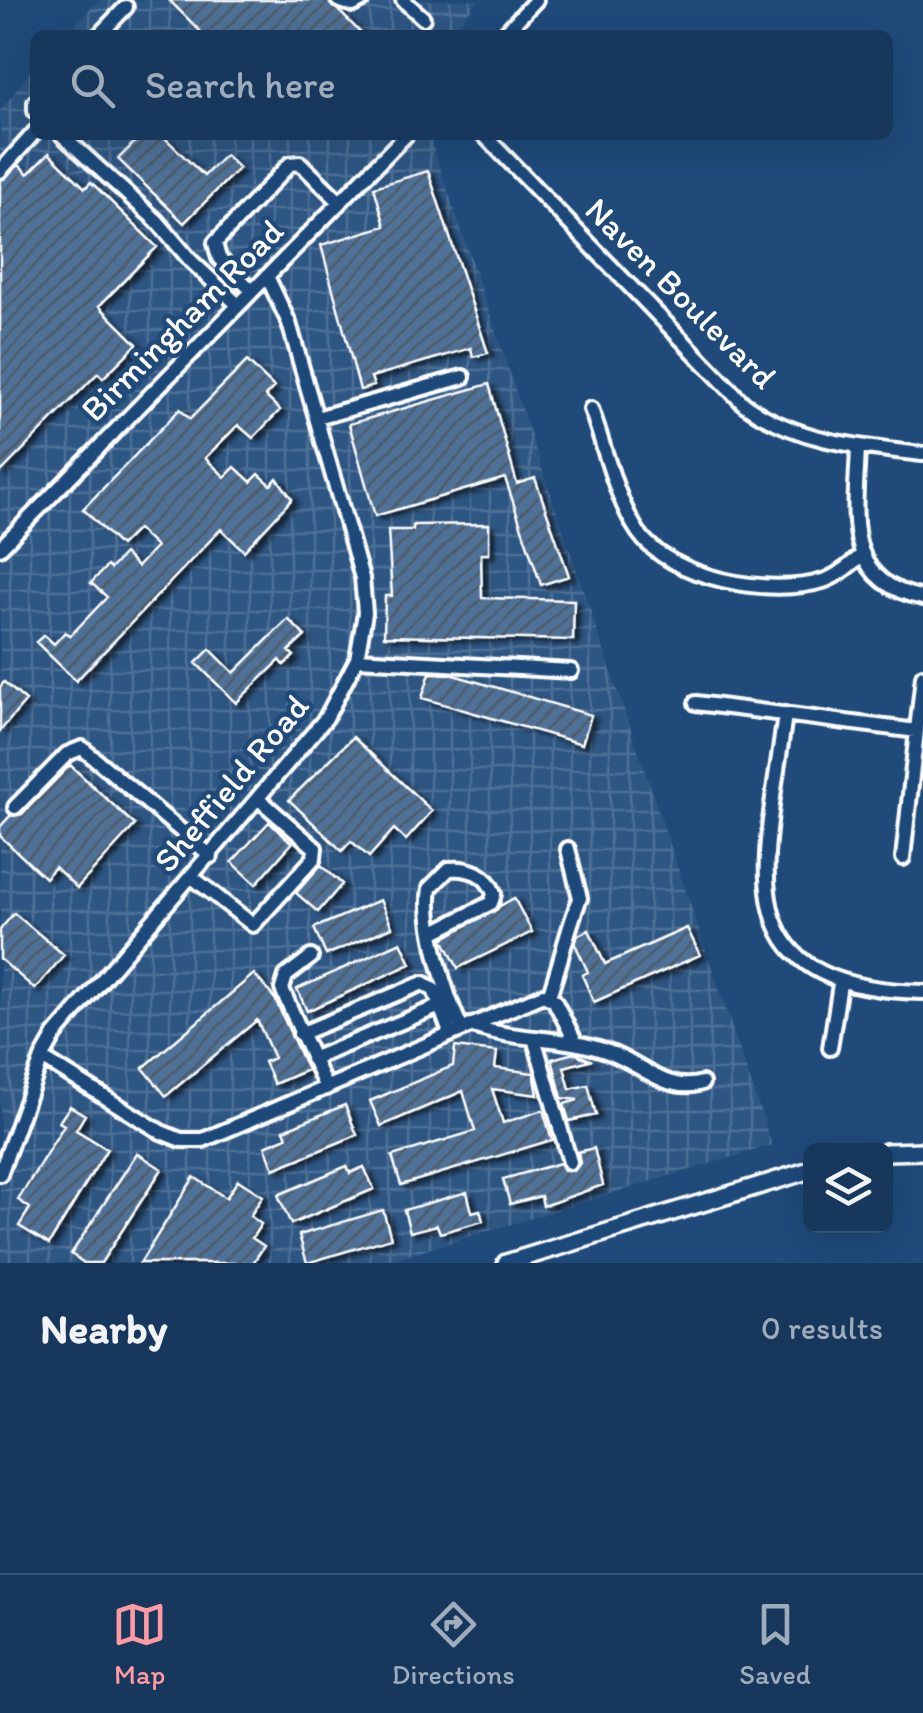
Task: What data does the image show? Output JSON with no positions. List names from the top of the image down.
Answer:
{
  "streets": {
    "street": ["Naven Boulevard", "Birmingham Road", "Sheffield Road"]
  },
  "crossings": [
    ["Birmingham Road", "Sheffield Road"]
  ],
  "page": {
    "search": "Search here",
    "heading": ["Nearby", "0 results"],
    "nav": ["Map", "Directions", "Saved"]
  }
}
